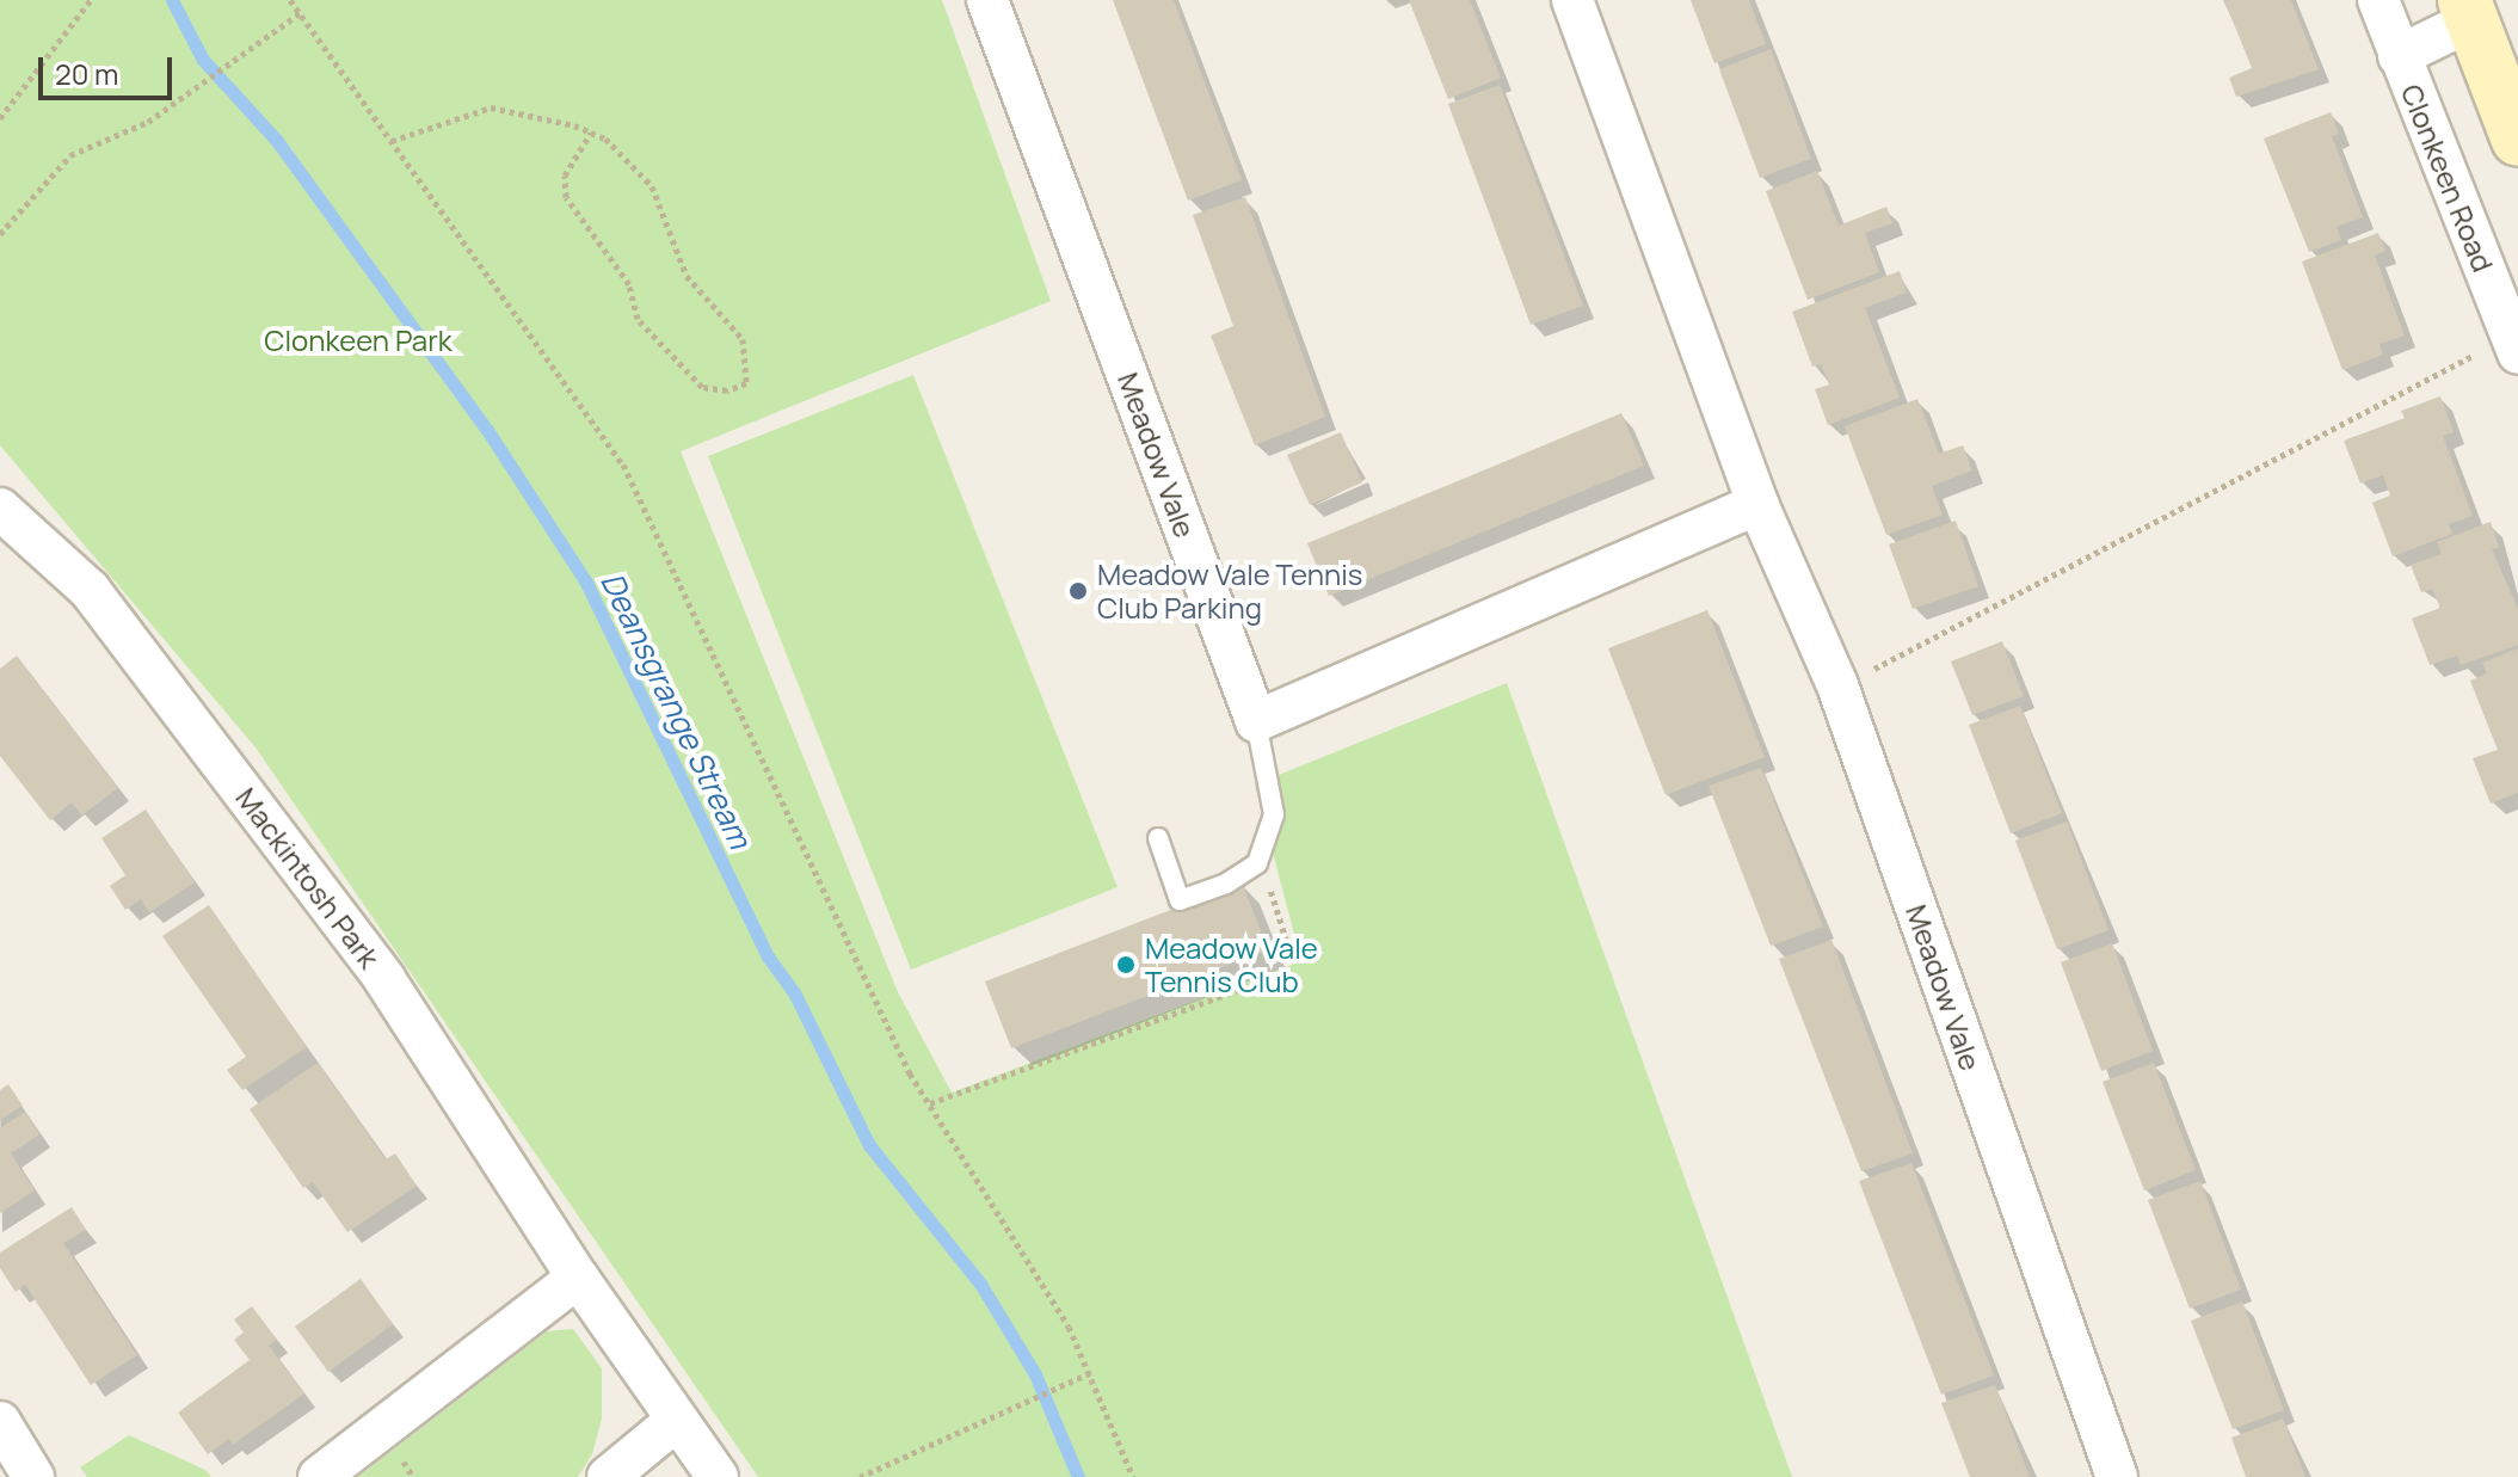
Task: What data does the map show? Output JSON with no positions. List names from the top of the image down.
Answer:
{
  "streets": {
    "main road": ["Clonkeen Road"],
    "street": ["Meadow Vale", "Mackintosh Park"]
  },
  "water": ["Deansgrange Stream"],
  "parks": ["Clonkeen Park"],
  "places": ["Meadow Vale Tennis Club Parking", "Meadow Vale Tennis Club"],
  "scale_bar": "20 m"
}
